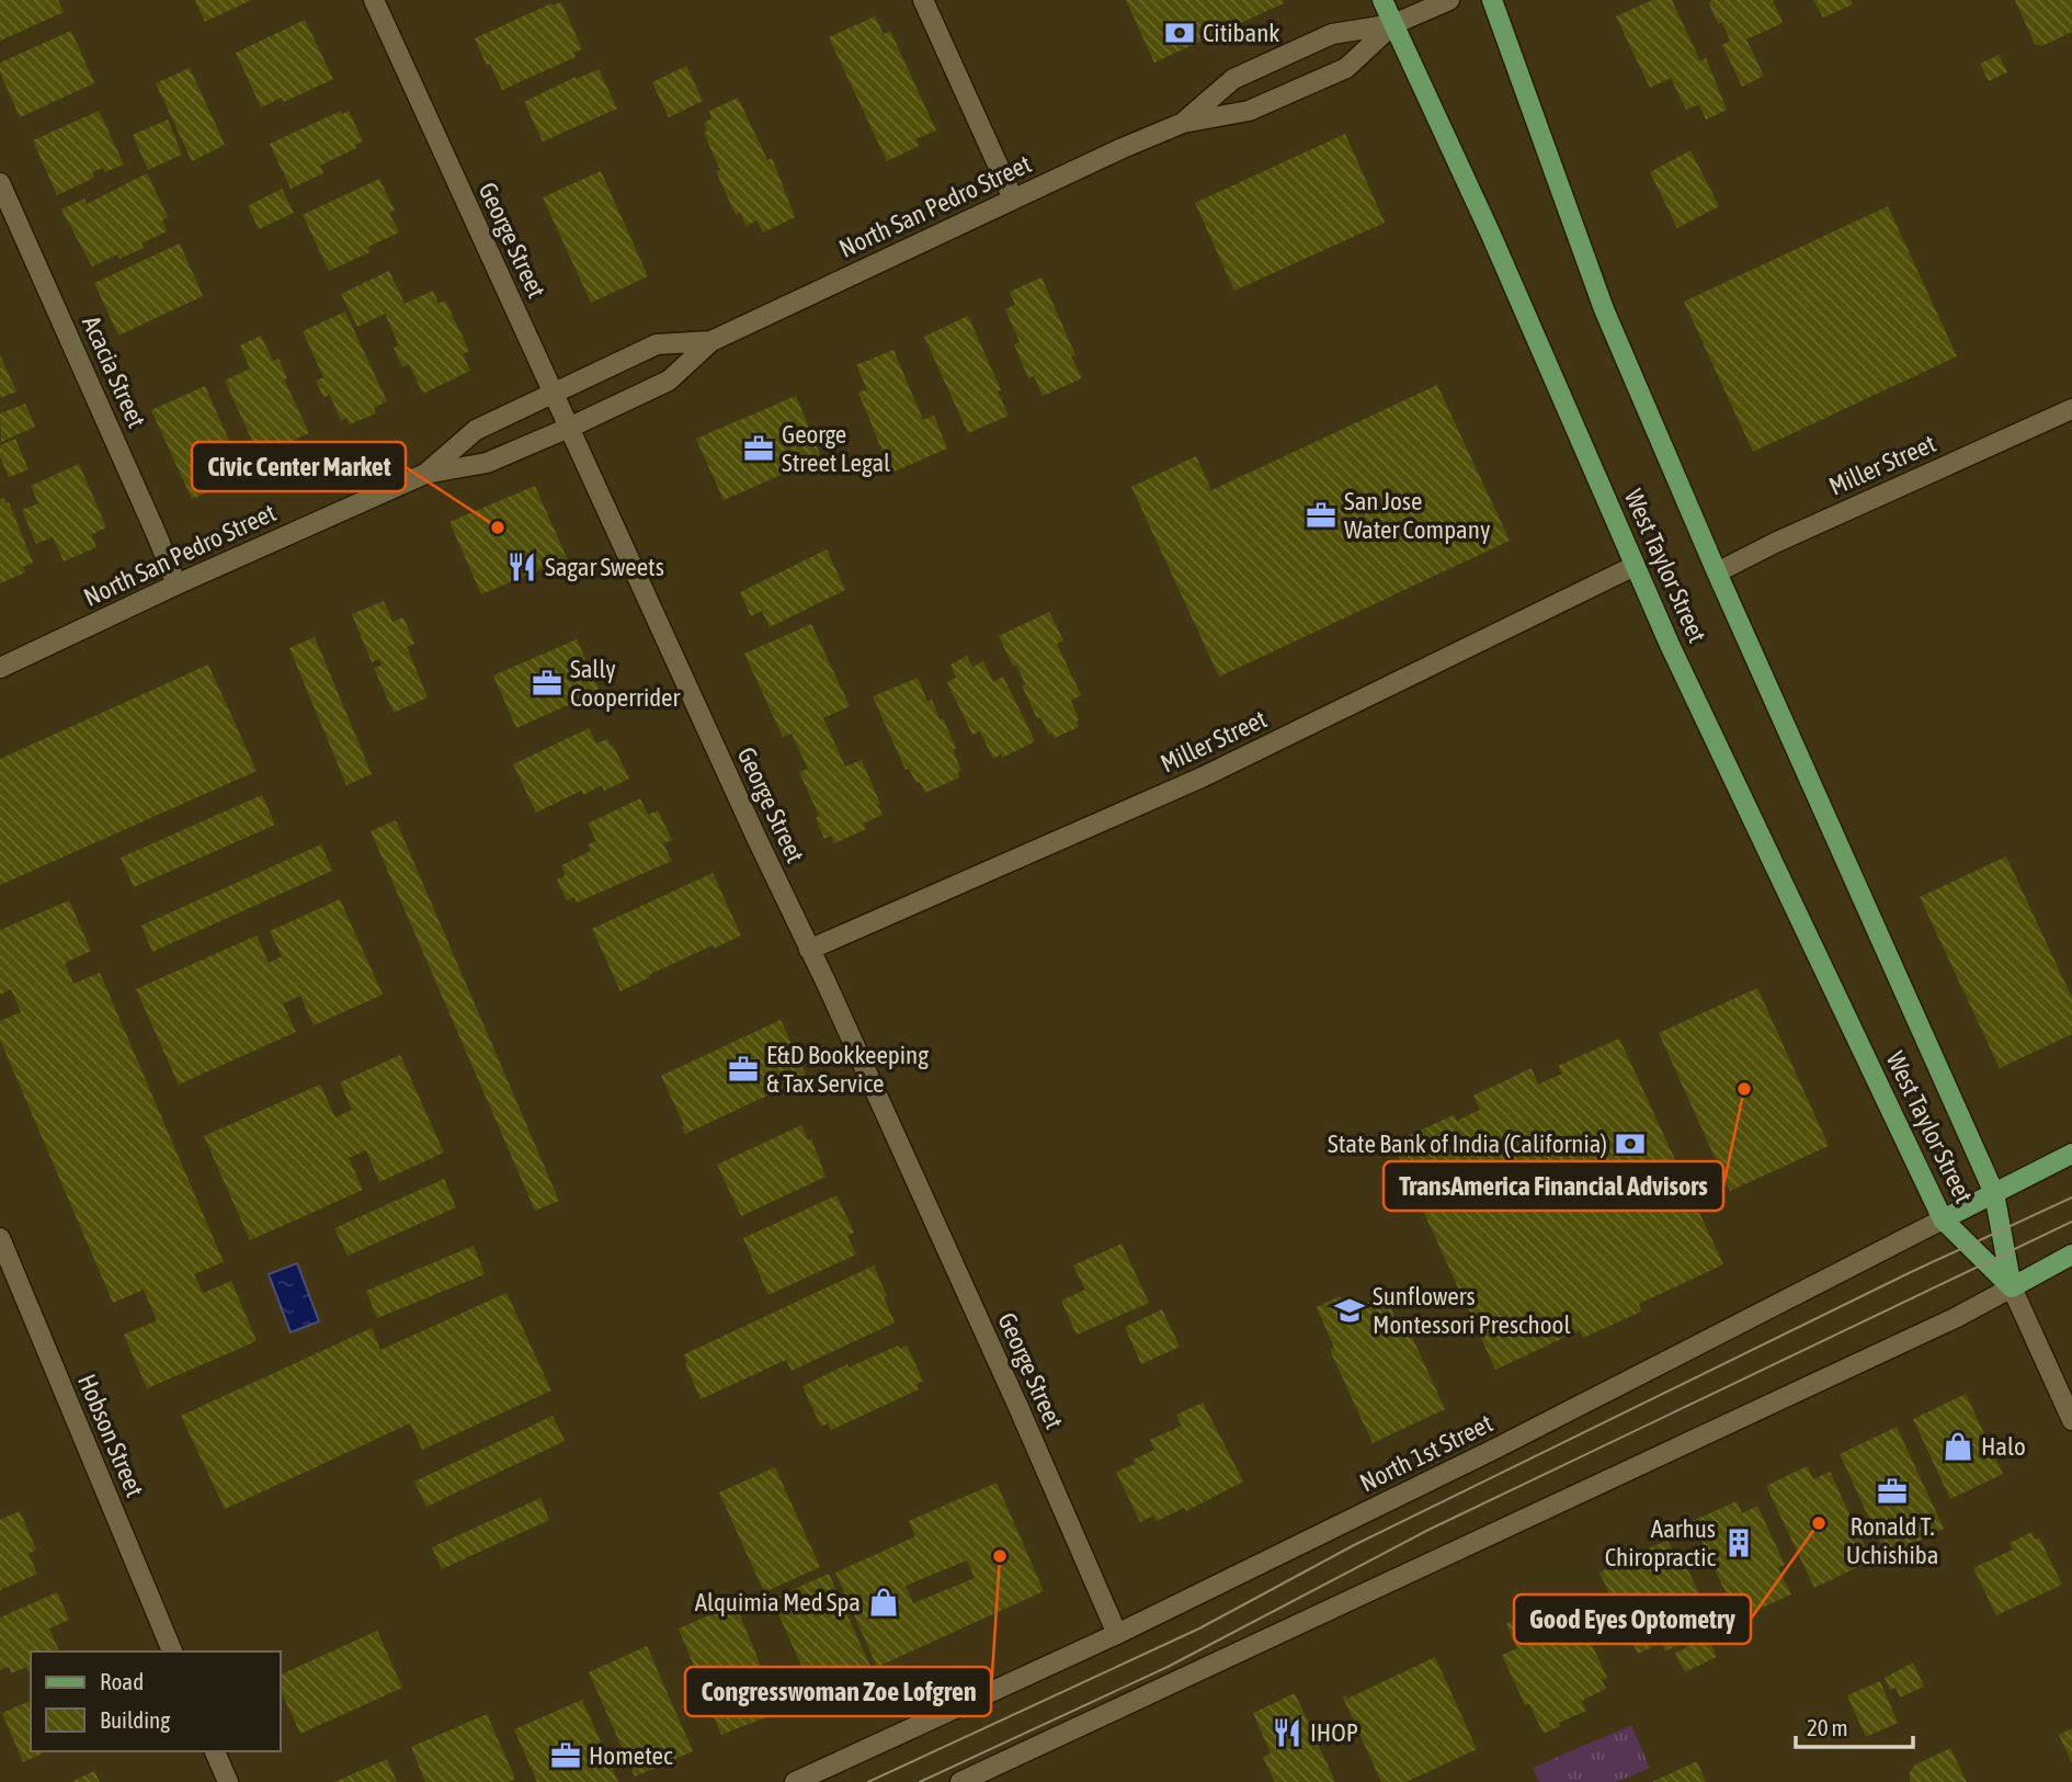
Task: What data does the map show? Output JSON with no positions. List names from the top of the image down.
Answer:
{
  "streets": {
    "main road": ["West Taylor Street", "North 1st Street"],
    "street": [
      "North San Pedro Street",
      "George Street",
      "Acacia Street",
      "Miller Street",
      "Hobson Street"
    ]
  },
  "crossings": [
    ["North San Pedro Street", "George Street"],
    ["North San Pedro Street", "Acacia Street"],
    ["North San Pedro Street", "West Taylor Street"],
    ["George Street", "Miller Street"],
    ["George Street", "North 1st Street"],
    ["Miller Street", "West Taylor Street"],
    ["West Taylor Street", "North 1st Street"]
  ],
  "places": {
    "bank": ["Citibank", "State Bank of India (California)"],
    "office": [
      "George Street Legal",
      "San Jose Water Company",
      "Sally Cooperrider",
      "E&D Bookkeeping & Tax Service",
      "Ronald T. Uchishiba",
      "Hometec"
    ],
    "other": [
      "Civic Center Market",
      "TransAmerica Financial Advisors",
      "Good Eyes Optometry",
      "Congresswoman Zoe Lofgren"
    ],
    "restaurant": ["Sagar Sweets", "IHOP"],
    "school or university": ["Sunflowers Montessori Preschool"],
    "shop": ["Halo", "Alquimia Med Spa"],
    "building": ["Aarhus Chiropractic"]
  },
  "legend": ["Road", "Building"],
  "scale_bar": "20 m"
}
